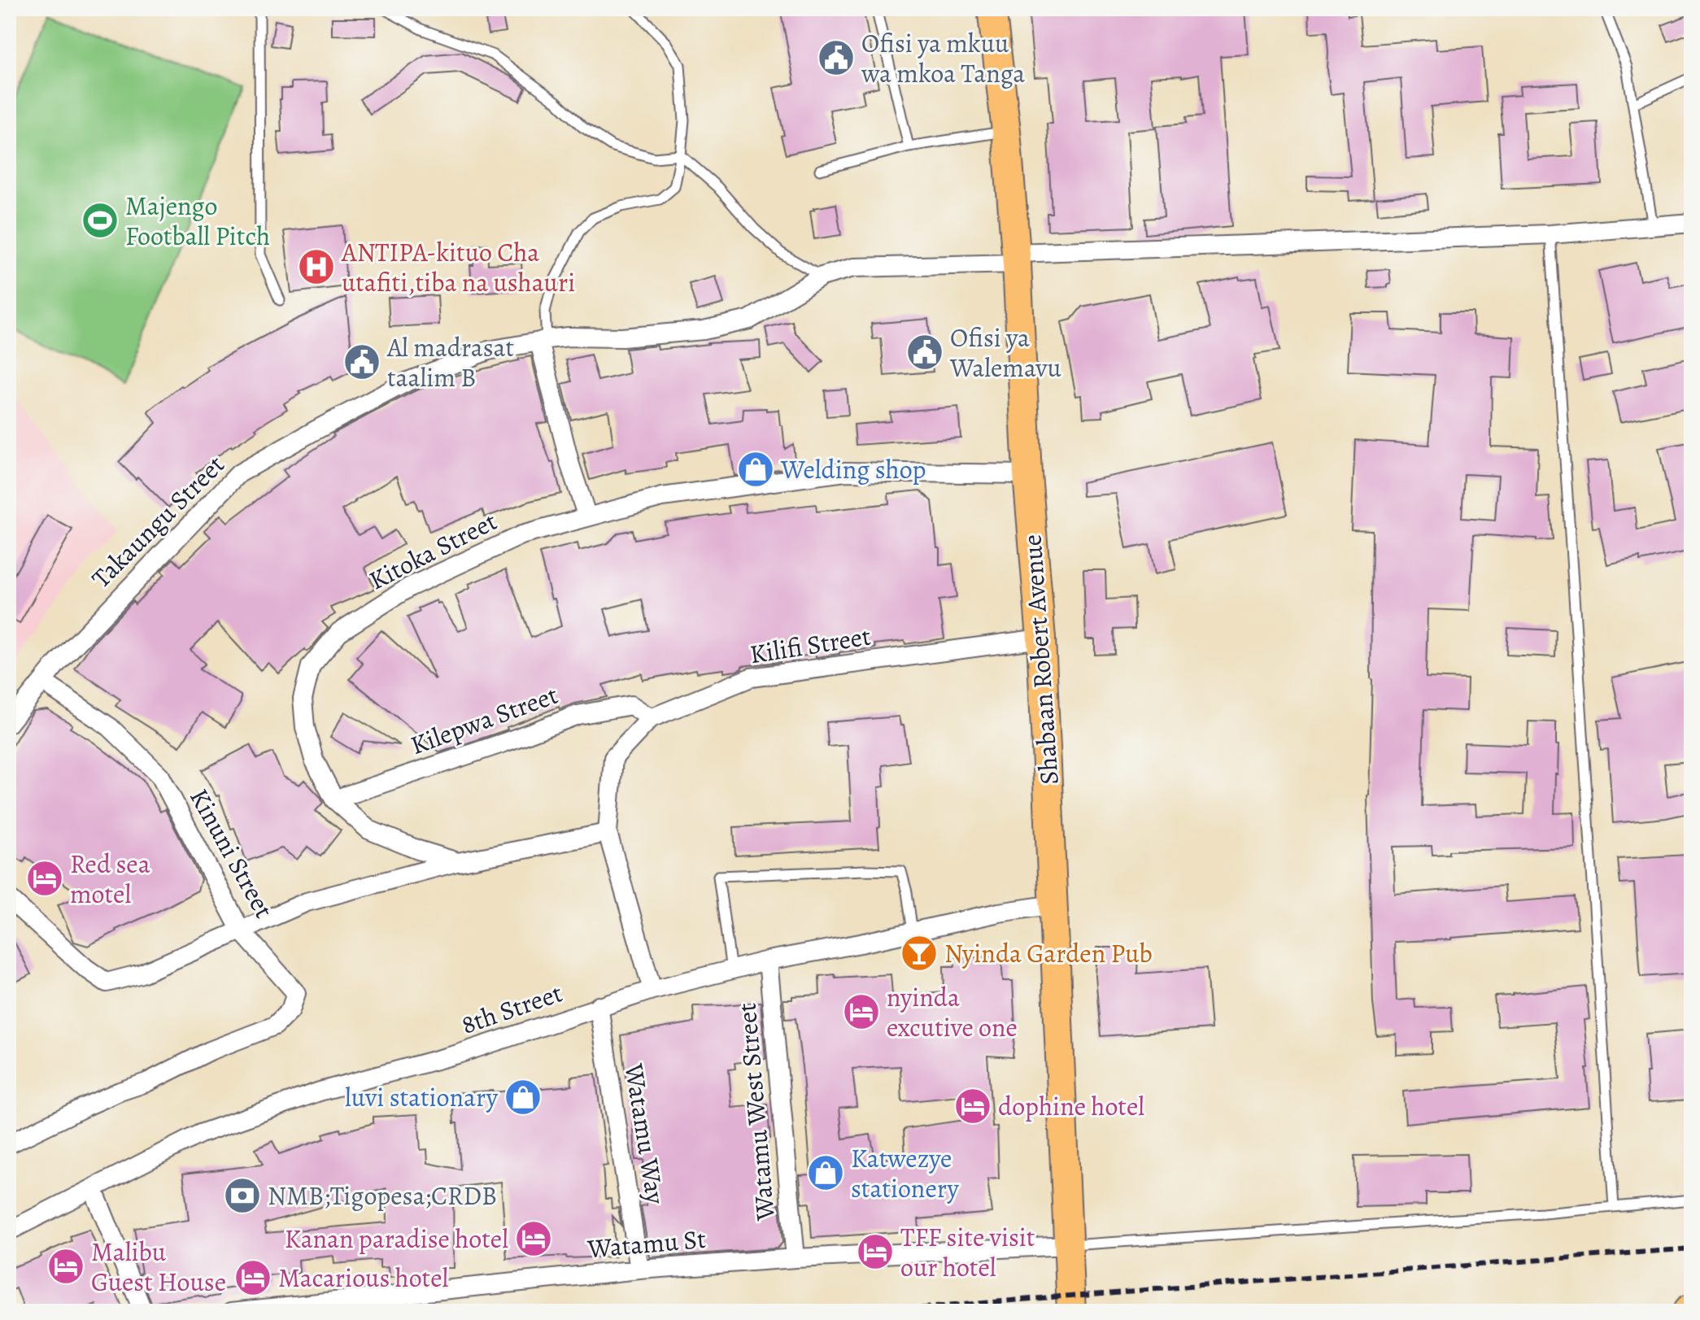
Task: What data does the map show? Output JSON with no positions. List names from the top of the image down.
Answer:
{
  "streets": {
    "main road": ["Shabaan Robert Avenue"],
    "street": [
      "Takaungu Street",
      "Kitoka Street",
      "Kilifi Street",
      "Kilepwa Street",
      "Kinuni Street",
      "8th Street",
      "Watamu West Street",
      "Watamu Way",
      "Watamu St"
    ]
  },
  "crossings": [
    ["Takaungu Street", "Shabaan Robert Avenue"],
    ["Takaungu Street", "Kinuni Street"],
    ["Kitoka Street", "Kilifi Street"],
    ["Kitoka Street", "Shabaan Robert Avenue"],
    ["Kitoka Street", "Kilepwa Street"],
    ["Kilifi Street", "Shabaan Robert Avenue"],
    ["Kilifi Street", "Kilepwa Street"],
    ["Kilifi Street", "8th Street"],
    ["Shabaan Robert Avenue", "8th Street"],
    ["Shabaan Robert Avenue", "Watamu St"],
    ["8th Street", "Watamu West Street"],
    ["8th Street", "Watamu Way"],
    ["Watamu West Street", "Watamu St"],
    ["Watamu Way", "Watamu St"]
  ],
  "places": {
    "public building": ["Ofisi ya mkuu wa mkoa Tanga", "Ofisi ya Walemavu", "Al madrasat taalim B"],
    "sports": ["Majengo Football Pitch"],
    "hospital": ["ANTIPA-kituo Cha utafiti,tiba na ushauri"],
    "shop": ["Welding shop", "luvi stationary", "Katwezye stationery"],
    "hotel": [
      "Red sea motel",
      "nyinda excutive one",
      "dophine hotel",
      "Kanan paradise hotel",
      "TFF site visit our hotel",
      "Malibu Guest House",
      "Macarious hotel"
    ],
    "bar": ["Nyinda Garden Pub"],
    "bank": ["NMB;Tigopesa;CRDB"]
  }
}
